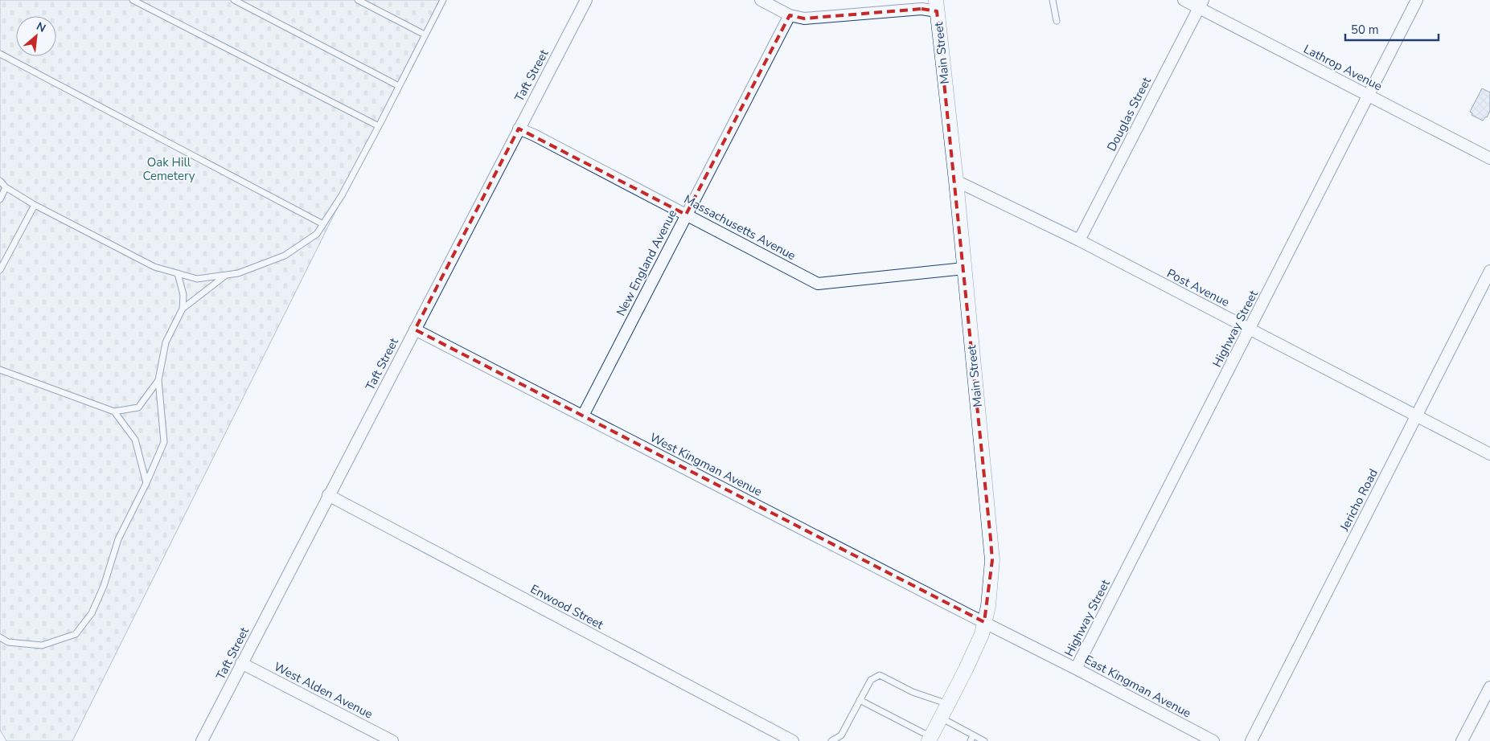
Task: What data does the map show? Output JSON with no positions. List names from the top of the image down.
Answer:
{
  "streets": {
    "street": [
      "Main Street",
      "Lathrop Avenue",
      "Taft Street",
      "Douglas Street",
      "Massachusetts Avenue",
      "New England Avenue",
      "Post Avenue",
      "Highway Street",
      "West Kingman Avenue",
      "Jericho Road",
      "Enwood Street",
      "East Kingman Avenue",
      "West Alden Avenue"
    ]
  },
  "crossings": [
    ["Main Street", "Massachusetts Avenue"],
    ["Main Street", "Post Avenue"],
    ["Main Street", "West Kingman Avenue"],
    ["Main Street", "East Kingman Avenue"],
    ["Lathrop Avenue", "Douglas Street"],
    ["Lathrop Avenue", "Highway Street"],
    ["Taft Street", "Massachusetts Avenue"],
    ["Taft Street", "West Kingman Avenue"],
    ["Taft Street", "Enwood Street"],
    ["Taft Street", "West Alden Avenue"],
    ["Douglas Street", "Post Avenue"],
    ["Massachusetts Avenue", "New England Avenue"],
    ["New England Avenue", "West Kingman Avenue"],
    ["Post Avenue", "Highway Street"],
    ["Post Avenue", "Jericho Road"],
    ["Highway Street", "East Kingman Avenue"],
    ["West Kingman Avenue", "East Kingman Avenue"]
  ],
  "parks": ["Oak Hill Cemetery"],
  "scale_bar": "50 m",
  "north": "top right"
}
